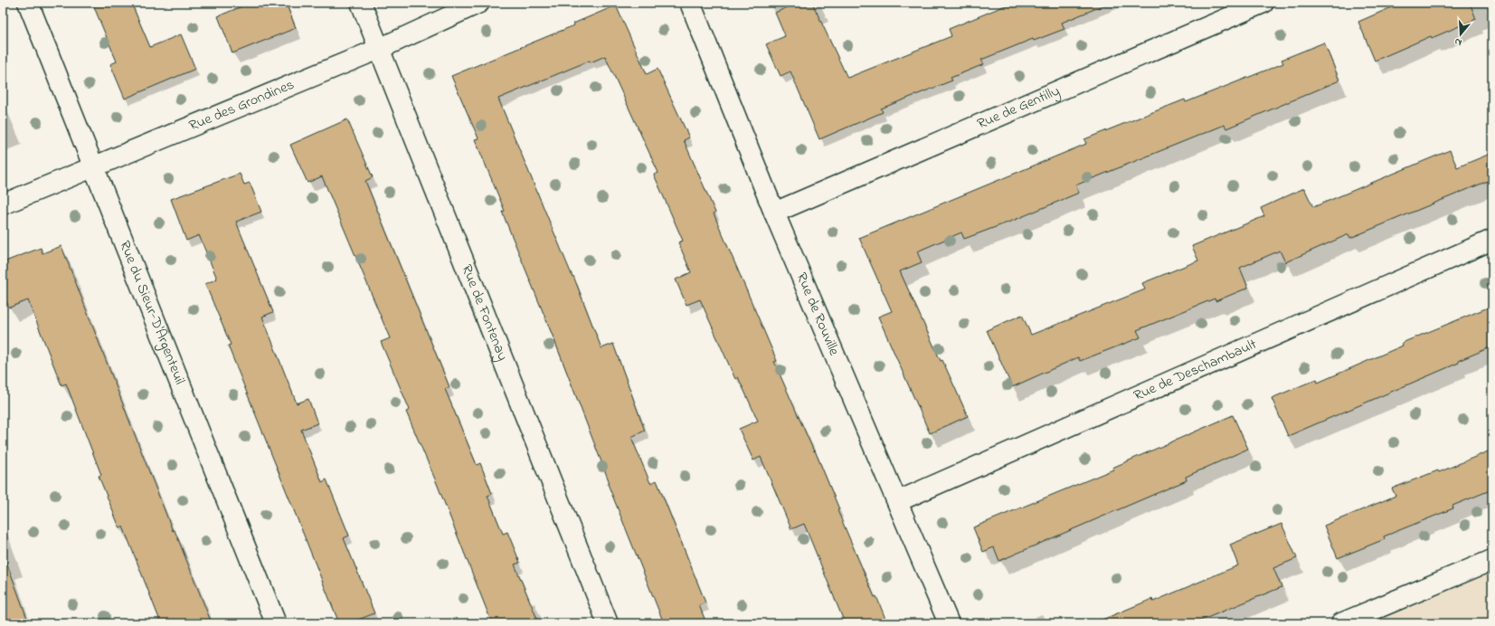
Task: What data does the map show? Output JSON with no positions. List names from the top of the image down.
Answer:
{
  "streets": {
    "street": [
      "Rue des Grondines",
      "Rue de Gentilly",
      "Rue du Sieur-D'Argenteuil",
      "Rue de Fontenay",
      "Rue de Rouville",
      "Rue de Deschambault"
    ]
  },
  "crossings": [
    ["Rue des Grondines", "Rue du Sieur-D'Argenteuil"],
    ["Rue des Grondines", "Rue de Fontenay"],
    ["Rue de Gentilly", "Rue de Rouville"],
    ["Rue de Rouville", "Rue de Deschambault"]
  ],
  "north": "bottom"
}
